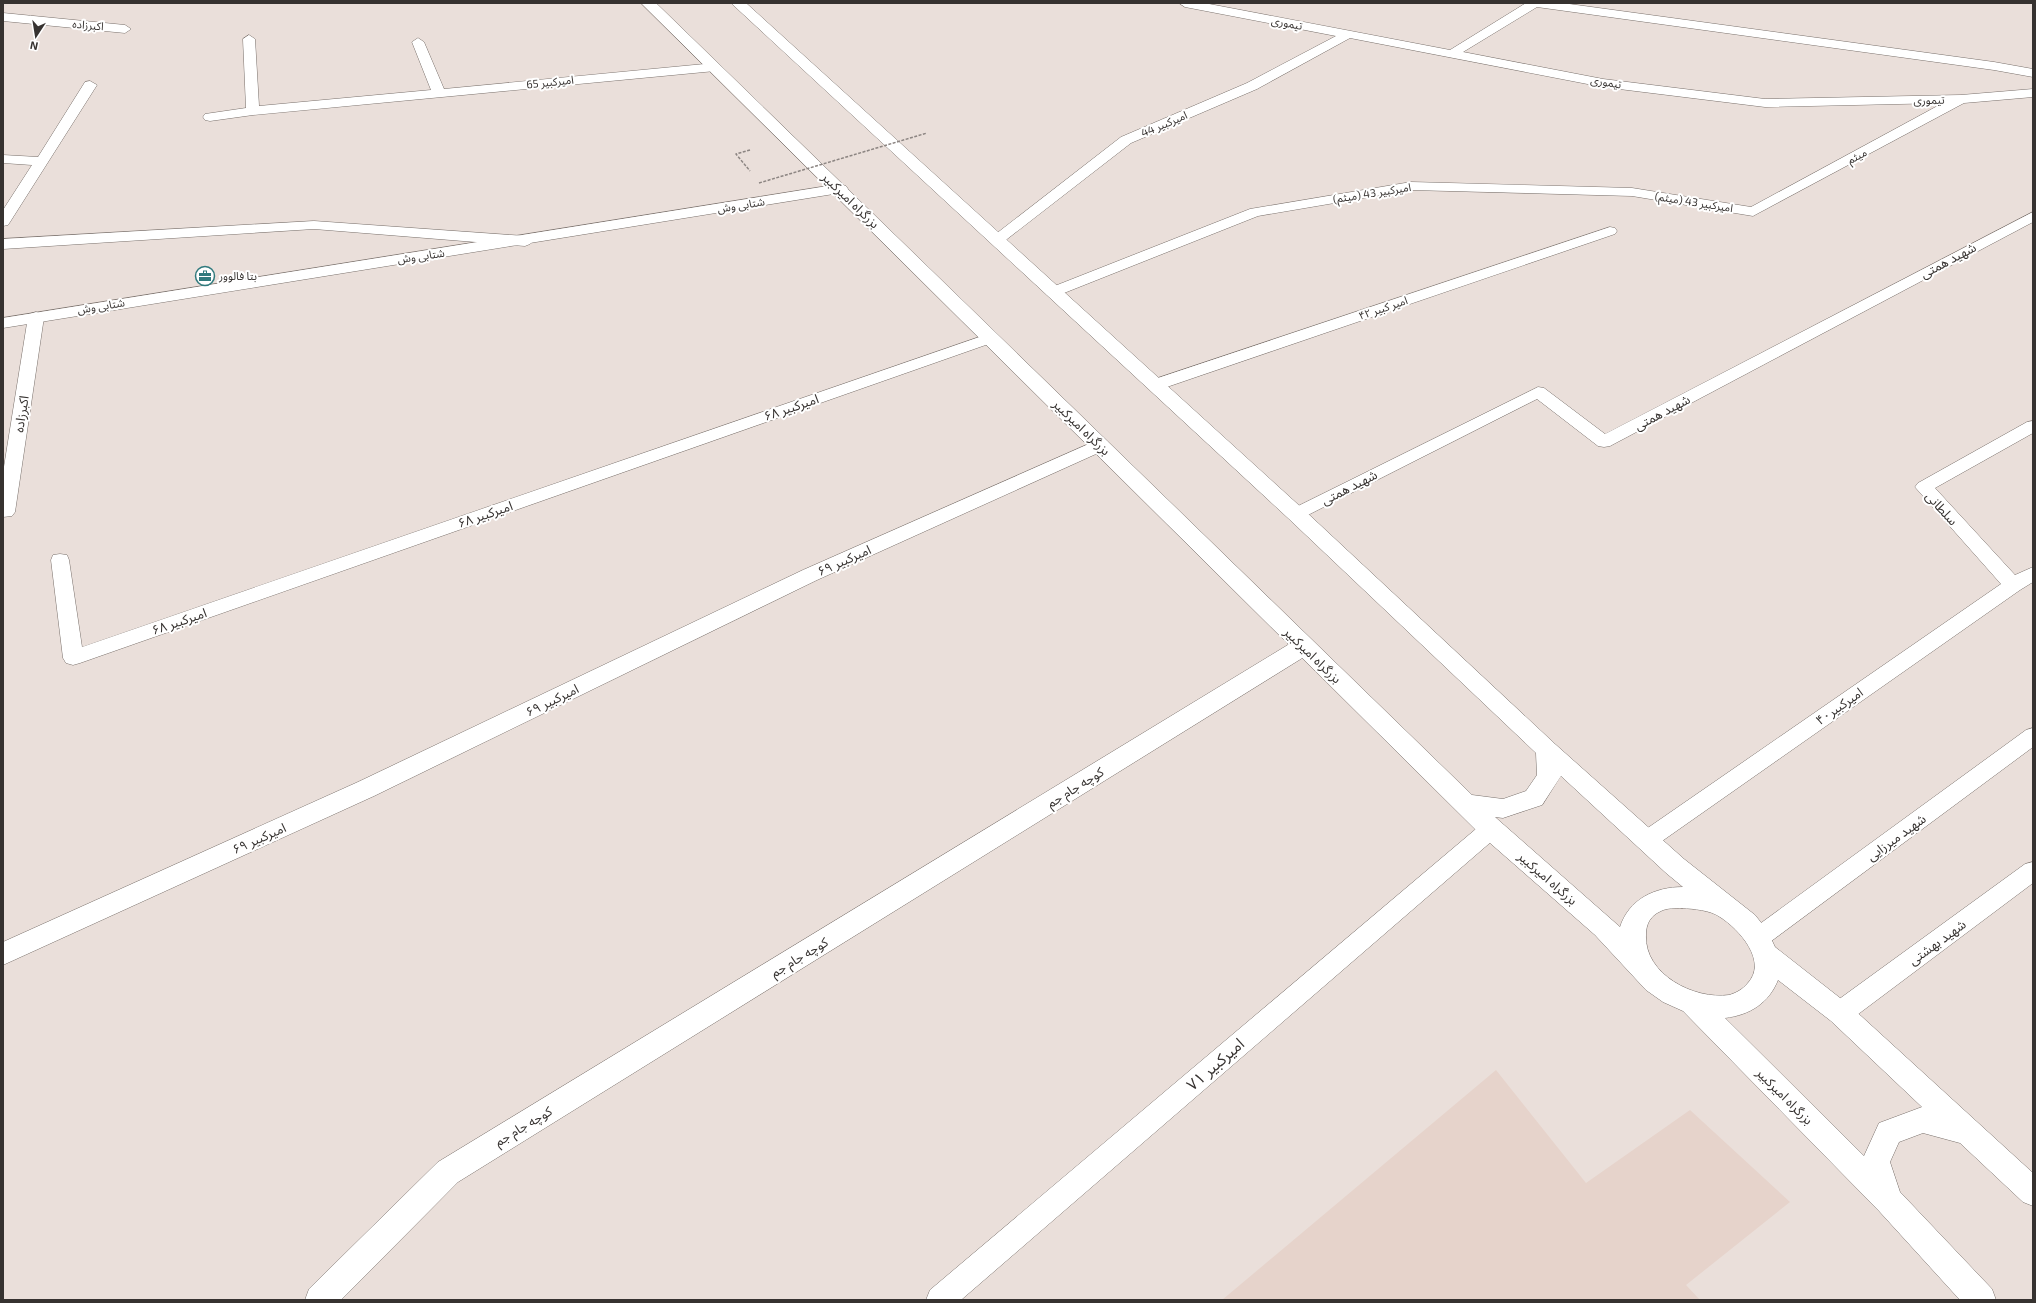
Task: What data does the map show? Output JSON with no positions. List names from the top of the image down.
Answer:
{
  "streets": {
    "main road": [
      "بزرگراه امیرکبیر",
      "شتابی وش",
      "امیرکبیر ۶۹",
      "کوچه جام جم"
    ],
    "lane": [
      "تیموری",
      "اکبرزاده",
      "امیرکبیر 65",
      "امیرکبیر 44",
      "میثم",
      "امیرکبیر 43 (میثم)",
      "شهید همتی",
      "امیر کبیر ۴۲",
      "امیرکبیر ۶۸",
      "سلطانی",
      "امیرکبیر۴۰",
      "شهید میرزایی",
      "شهید بهشتی",
      "امیرکبیر ۷۱"
    ]
  },
  "crossings": [
    ["تیموری", "امیرکبیر 44"],
    ["تیموری", "میثم"],
    ["اکبرزاده", "شتابی وش"],
    ["امیرکبیر 65", "بزرگراه امیرکبیر"],
    ["میثم", "امیرکبیر 43 (میثم)"],
    ["بزرگراه امیرکبیر", "شتابی وش"],
    ["بزرگراه امیرکبیر", "امیرکبیر ۶۸"],
    ["بزرگراه امیرکبیر", "امیرکبیر ۶۹"],
    ["بزرگراه امیرکبیر", "کوچه جام جم"],
    ["بزرگراه امیرکبیر", "امیرکبیر ۷۱"],
    ["سلطانی", "امیرکبیر۴۰"]
  ],
  "places": {
    "office": ["بتا فالوور"]
  },
  "north": "bottom"
}
